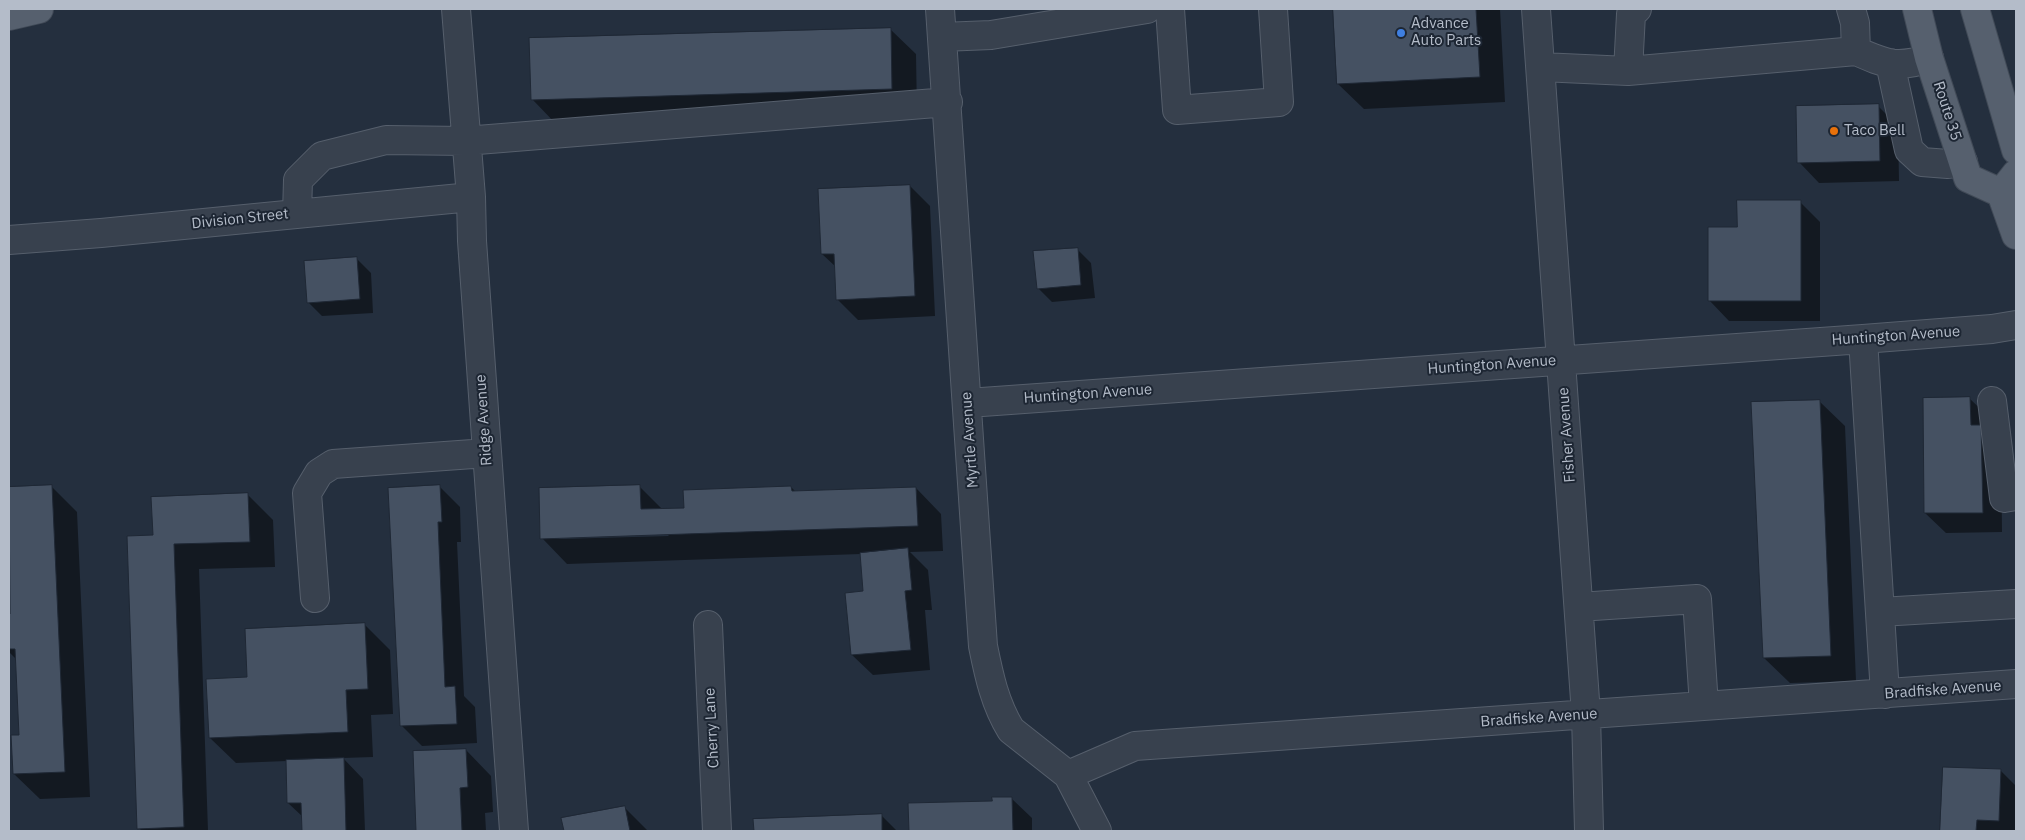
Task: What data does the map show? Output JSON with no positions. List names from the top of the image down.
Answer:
{
  "streets": {
    "main road": ["Route 35"],
    "street": [
      "Division Street",
      "Huntington Avenue",
      "Ridge Avenue",
      "Fisher Avenue",
      "Myrtle Avenue",
      "Bradfiske Avenue",
      "Cherry Lane"
    ]
  },
  "crossings": [
    ["Division Street", "Ridge Avenue"],
    ["Huntington Avenue", "Fisher Avenue"],
    ["Huntington Avenue", "Myrtle Avenue"],
    ["Fisher Avenue", "Bradfiske Avenue"],
    ["Myrtle Avenue", "Bradfiske Avenue"]
  ],
  "places": ["Advance Auto Parts", "Taco Bell"]
}
